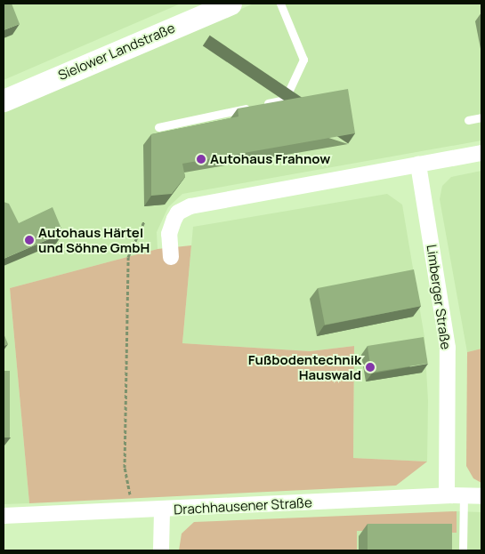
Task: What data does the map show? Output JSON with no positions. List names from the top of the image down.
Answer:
{
  "streets": {
    "main road": ["Sielower Landstraße"],
    "street": ["Limberger Straße", "Drachhausener Straße"]
  },
  "crossings": [
    ["Limberger Straße", "Drachhausener Straße"]
  ],
  "places": ["Autohaus Frahnow", "Autohaus Härtel und Söhne GmbH", "Fußbodentechnik Hauswald"]
}
